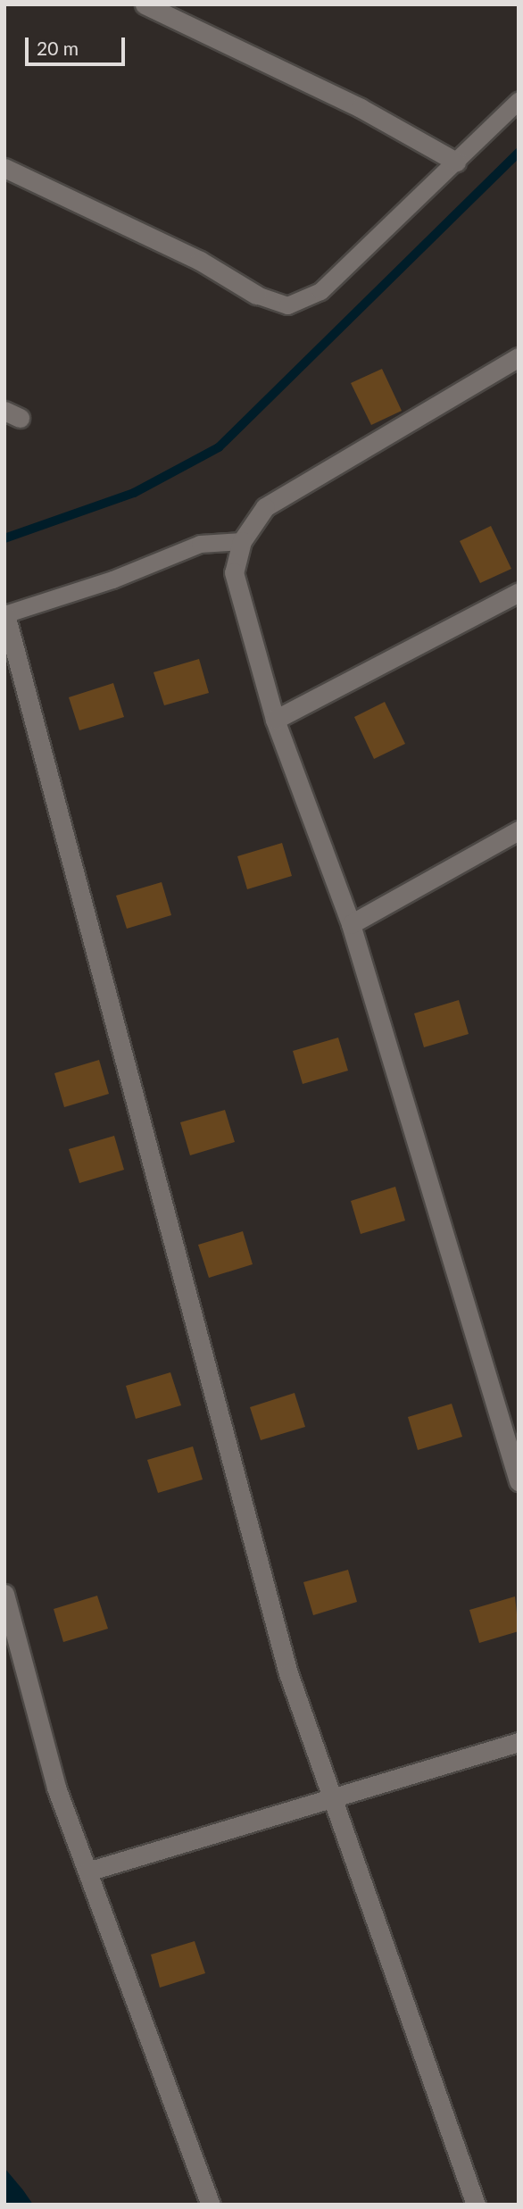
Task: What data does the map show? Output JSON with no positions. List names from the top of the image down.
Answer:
{
  "scale_bar": "20 m"
}
